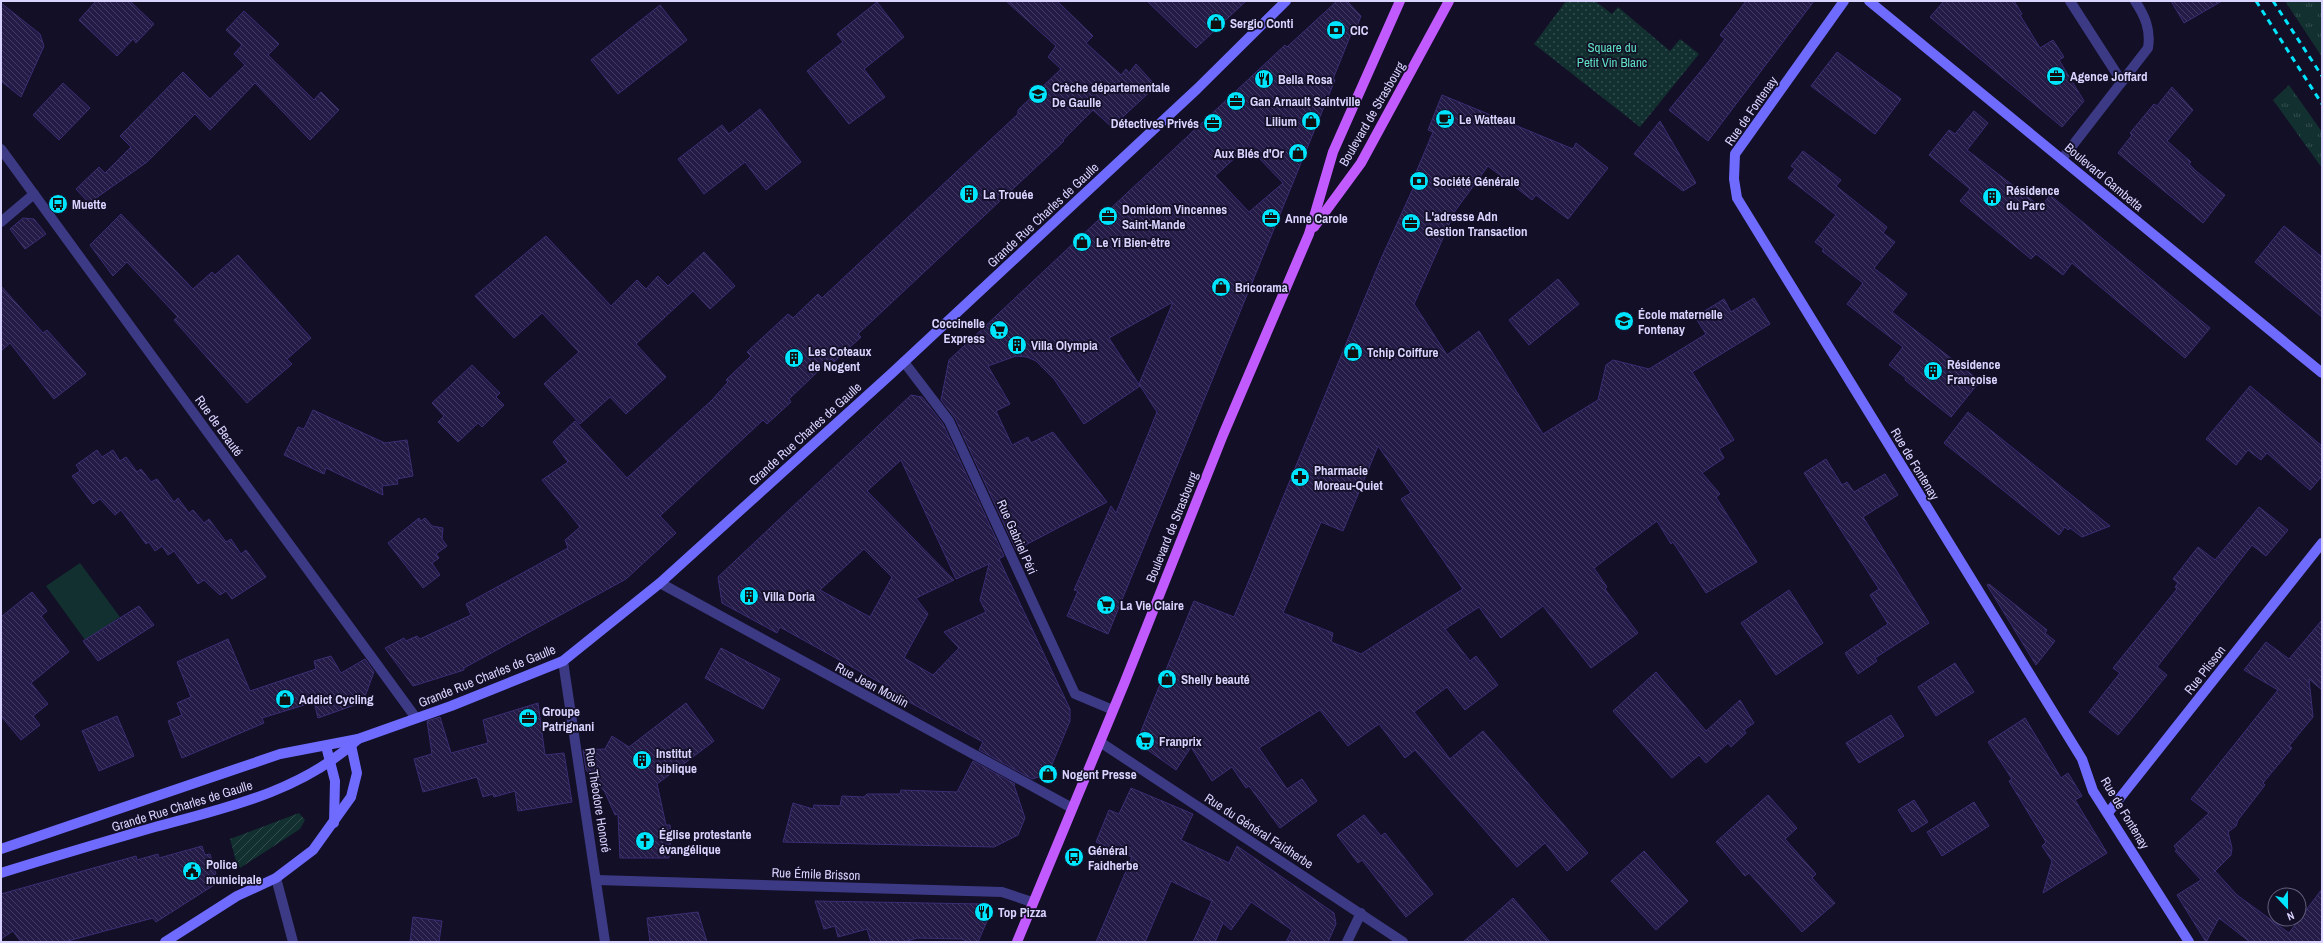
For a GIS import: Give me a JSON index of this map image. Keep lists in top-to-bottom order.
{
  "streets": {
    "main road": ["Boulevard de Strasbourg"],
    "street": [
      "Rue de Fontenay",
      "Boulevard Gambetta",
      "Grande Rue Charles de Gaulle",
      "Rue de Beauté",
      "Rue Gabriel Péri",
      "Rue Plisson",
      "Rue Jean Moulin",
      "Rue Théodore Honoré",
      "Rue du Général Faidherbe",
      "Rue Émile Brisson"
    ]
  },
  "crossings": [
    ["Rue de Fontenay", "Rue Plisson"],
    ["Boulevard de Strasbourg", "Rue Gabriel Péri"],
    ["Boulevard de Strasbourg", "Rue Jean Moulin"],
    ["Boulevard de Strasbourg", "Rue du Général Faidherbe"],
    ["Boulevard de Strasbourg", "Rue Émile Brisson"],
    ["Grande Rue Charles de Gaulle", "Rue de Beauté"],
    ["Grande Rue Charles de Gaulle", "Rue Gabriel Péri"],
    ["Grande Rue Charles de Gaulle", "Rue Jean Moulin"],
    ["Grande Rue Charles de Gaulle", "Rue Théodore Honoré"],
    ["Rue Théodore Honoré", "Rue Émile Brisson"]
  ],
  "parks": ["Square du Petit Vin Blanc"],
  "places": {
    "shop": [
      "Sergio Conti",
      "Lilium",
      "Aux Blés d'Or",
      "Le Yi Bien-être",
      "Bricorama",
      "Tchip Coiffure",
      "Shelly beauté",
      "Addict Cycling",
      "Nogent Presse"
    ],
    "bank": ["CIC", "Société Générale"],
    "office": [
      "Agence Joffard",
      "Gan Arnault Saintville",
      "Détectives Privés",
      "Domidom Vincennes Saint-Mande",
      "Anne Carole",
      "L'adresse Adn Gestion Transaction",
      "Groupe Patrignani"
    ],
    "restaurant": ["Bella Rosa", "Top Pizza"],
    "school or university": ["Crèche départementale De Gaulle", "École maternelle Fontenay"],
    "cafe": ["Le Watteau"],
    "building": [
      "La Trouée",
      "Résidence du Parc",
      "Villa Olympia",
      "Les Coteaux de Nogent",
      "Résidence Françoise",
      "Villa Doria",
      "Institut biblique"
    ],
    "bus stop": ["Muette", "Général Faidherbe"],
    "supermarket": ["Coccinelle Express", "La Vie Claire", "Franprix"],
    "pharmacy": ["Pharmacie Moreau-Quiet"],
    "church": ["Église protestante évangélique"],
    "public building": ["Police municipale"]
  },
  "north": "bottom"
}
